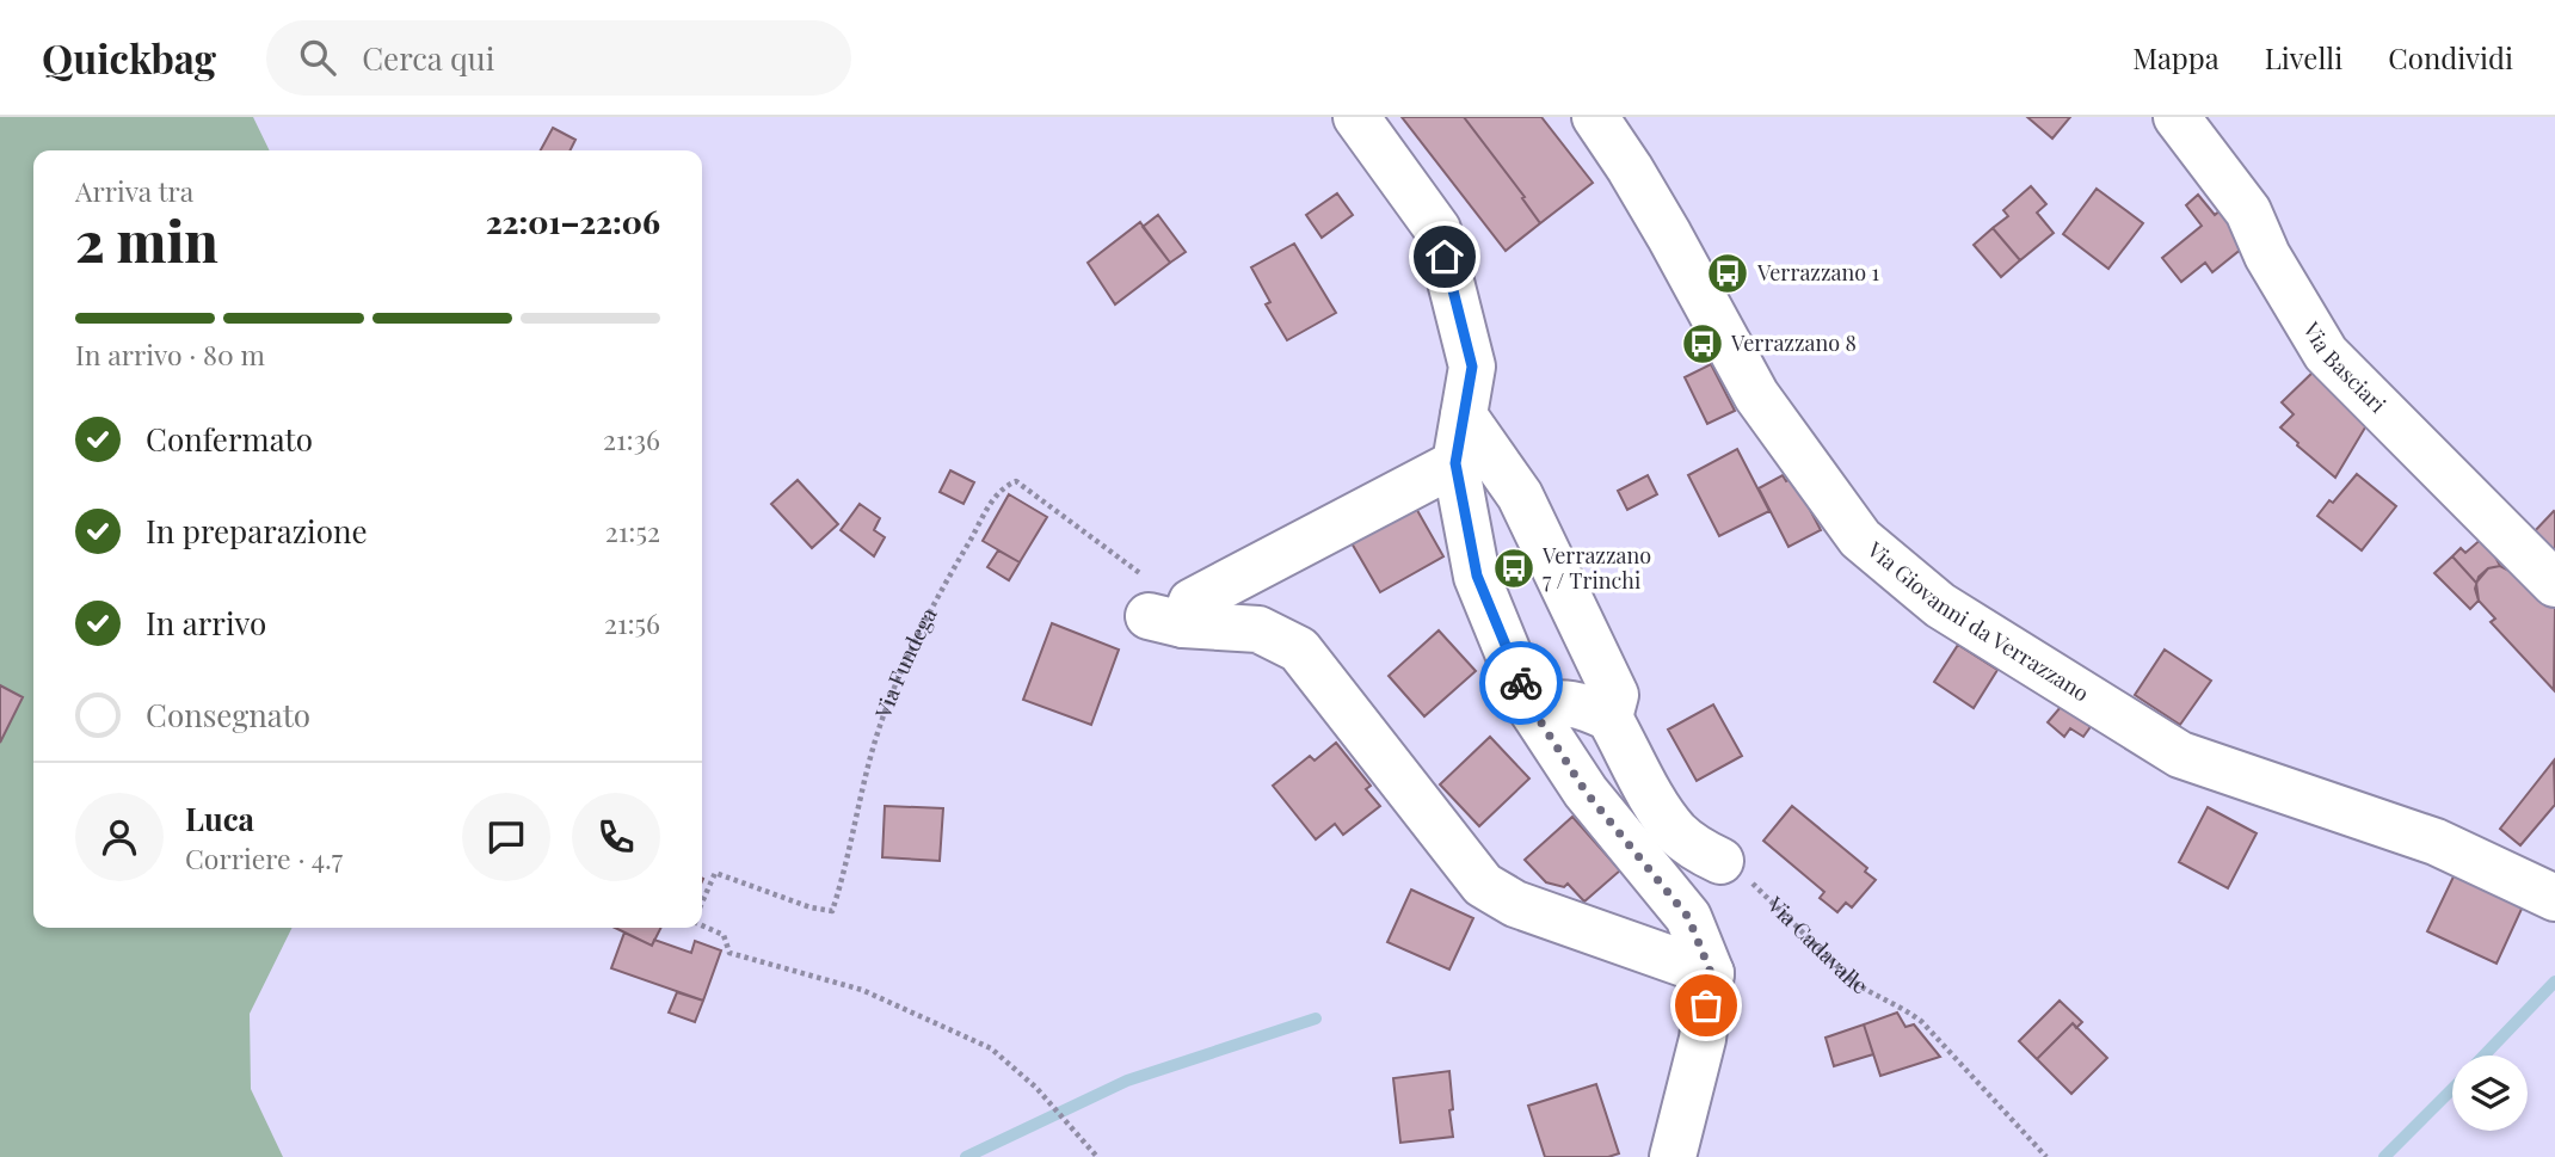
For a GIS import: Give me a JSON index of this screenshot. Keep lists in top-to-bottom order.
{
  "streets": {
    "street": ["Via Basciari", "Via Giovanni da Verrazzano"],
    "path": ["Via Fundega", "Via Cadavalle"]
  },
  "places": {
    "bus stop": ["Verrazzano 1", "Verrazzano 8", "Verrazzano 7 / Trinchi"]
  },
  "page": {
    "header": "Quickbag",
    "search": "Cerca qui",
    "nav": ["Mappa", "Livelli", "Condividi"],
    "heading": ["2 min", "Arriva tra", "22:01–22:06"],
    "panel": ["Luca", "Corriere · 4.7"],
    "bar": "In arrivo · 80 m",
    "list": [
      ["Confermato", "21:36"],
      ["In preparazione", "21:52"],
      ["In arrivo", "21:56"],
      "Consegnato"
    ]
  }
}
